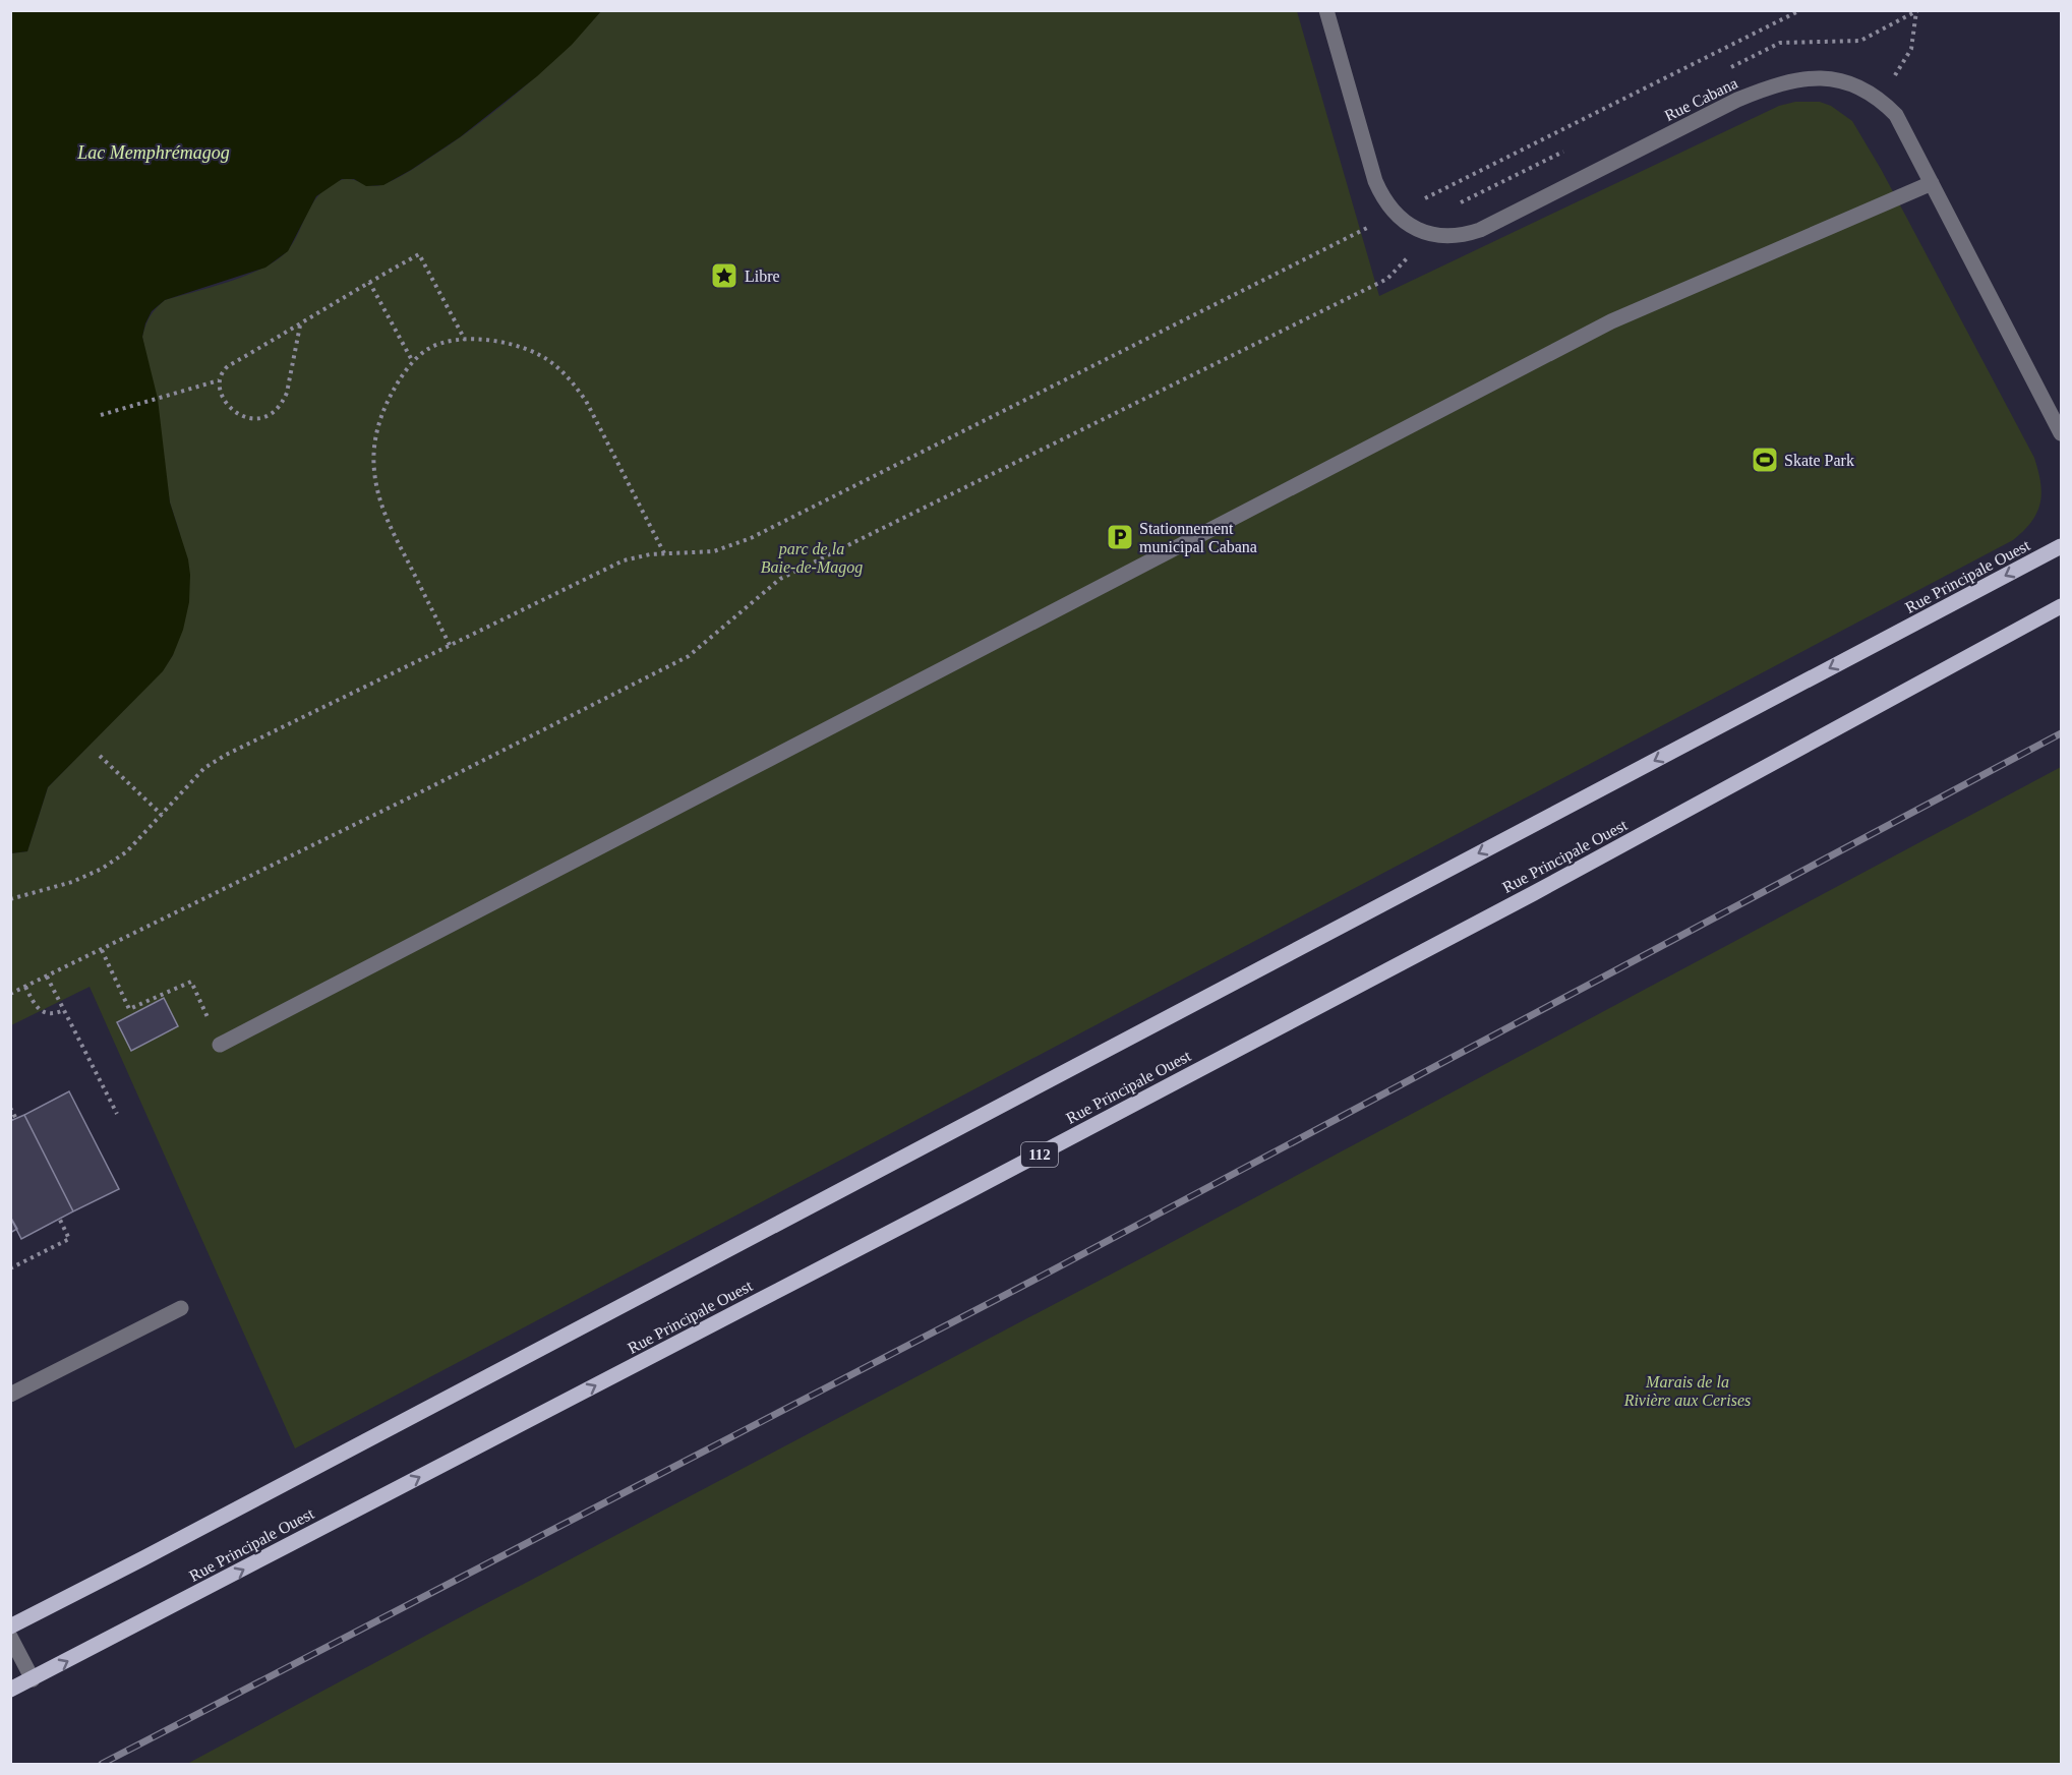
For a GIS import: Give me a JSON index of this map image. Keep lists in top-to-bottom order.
{
  "streets": {
    "main road": ["Rue Principale Ouest", "112"],
    "street": ["Rue Cabana"]
  },
  "water": ["Lac Memphrémagog"],
  "parks": ["parc de la Baie-de-Magog", "Marais de la Rivière aux Cerises"],
  "places": {
    "place": ["Libre"],
    "sports": ["Skate Park"],
    "parking": ["Stationnement municipal Cabana"]
  }
}
